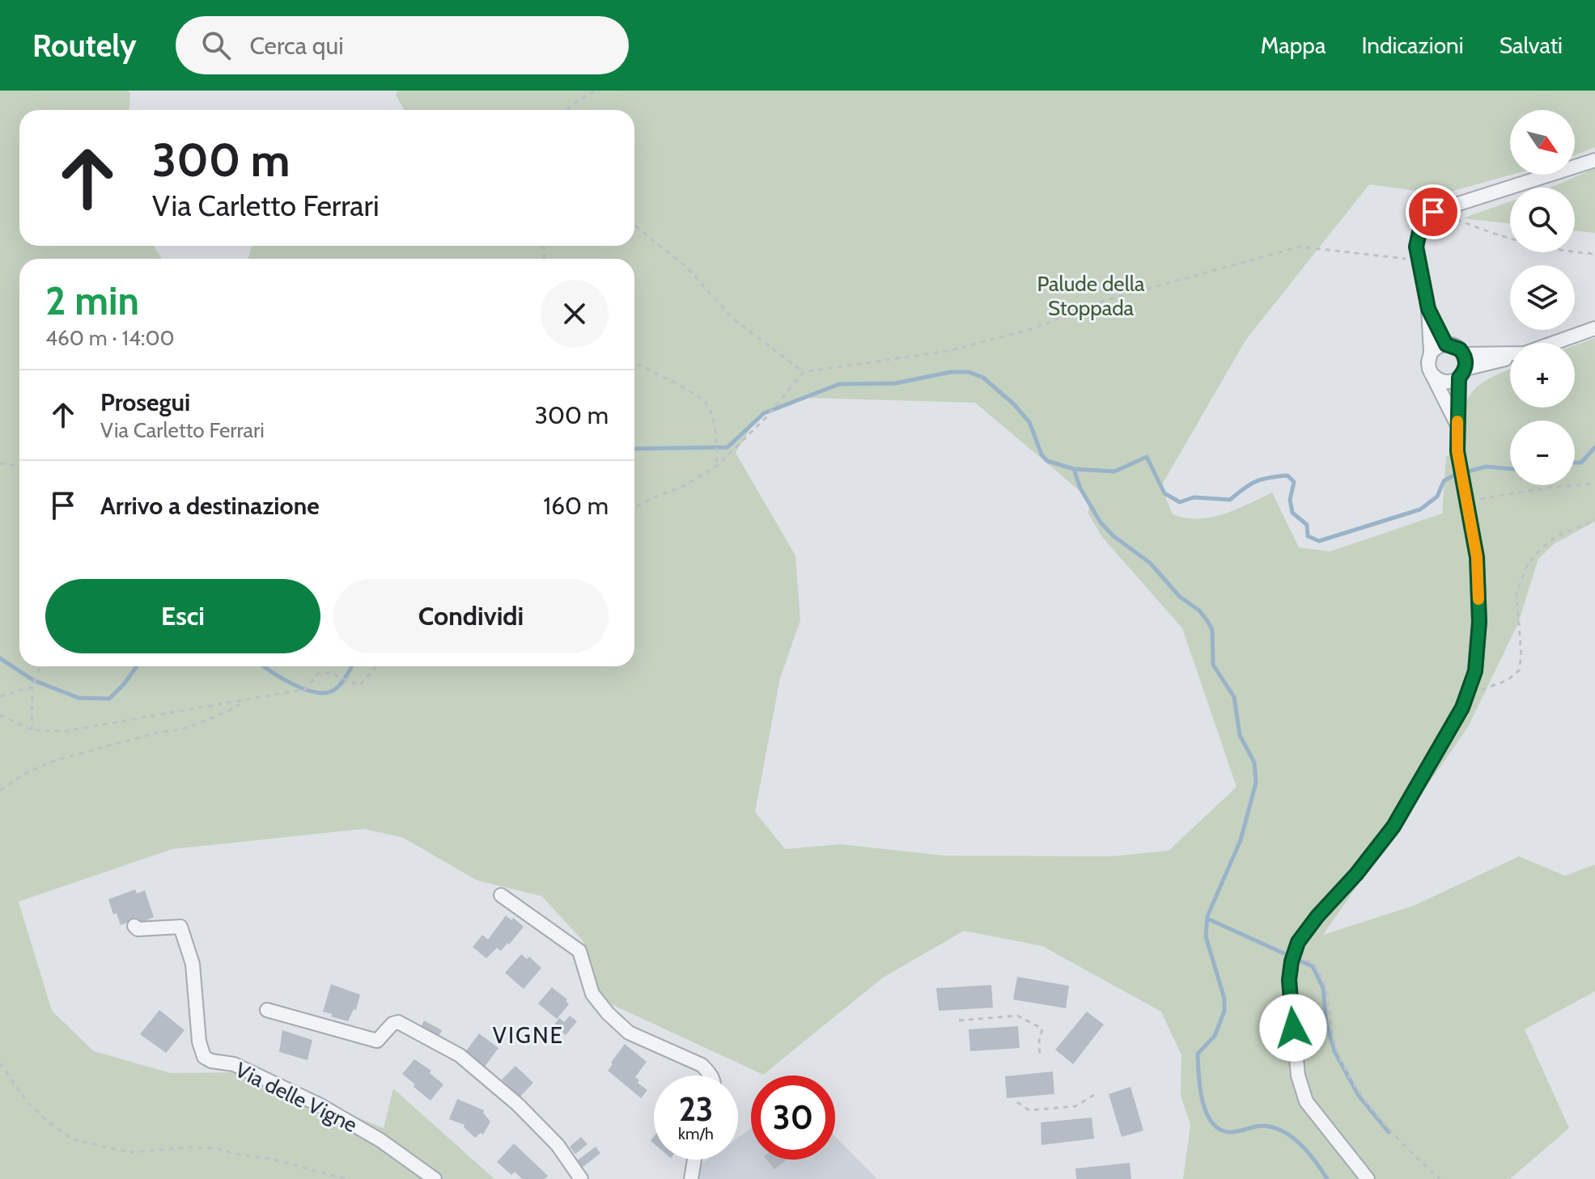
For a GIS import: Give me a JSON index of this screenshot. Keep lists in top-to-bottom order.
{
  "streets": {
    "street": ["Via delle Vigne"]
  },
  "districts": ["VIGNE"],
  "parks": ["Palude della Stoppada"],
  "north": "bottom right",
  "page": {
    "header": "Routely",
    "search": "Cerca qui",
    "nav": ["Mappa", "Indicazioni", "Salvati"],
    "map_buttons": ["+", "−"],
    "turn": ["300 m", "Via Carletto Ferrari"],
    "heading": ["2 min", "460 m · 14:00"],
    "list": [
      {
        "name": "Prosegui",
        "note": "Via Carletto Ferrari",
        "value": "300 m"
      },
      {
        "name": "Arrivo a destinazione",
        "value": "160 m"
      }
    ],
    "buttons": ["Esci", "Condividi"],
    "speed": "23 km/h",
    "limit": "30"
  }
}
